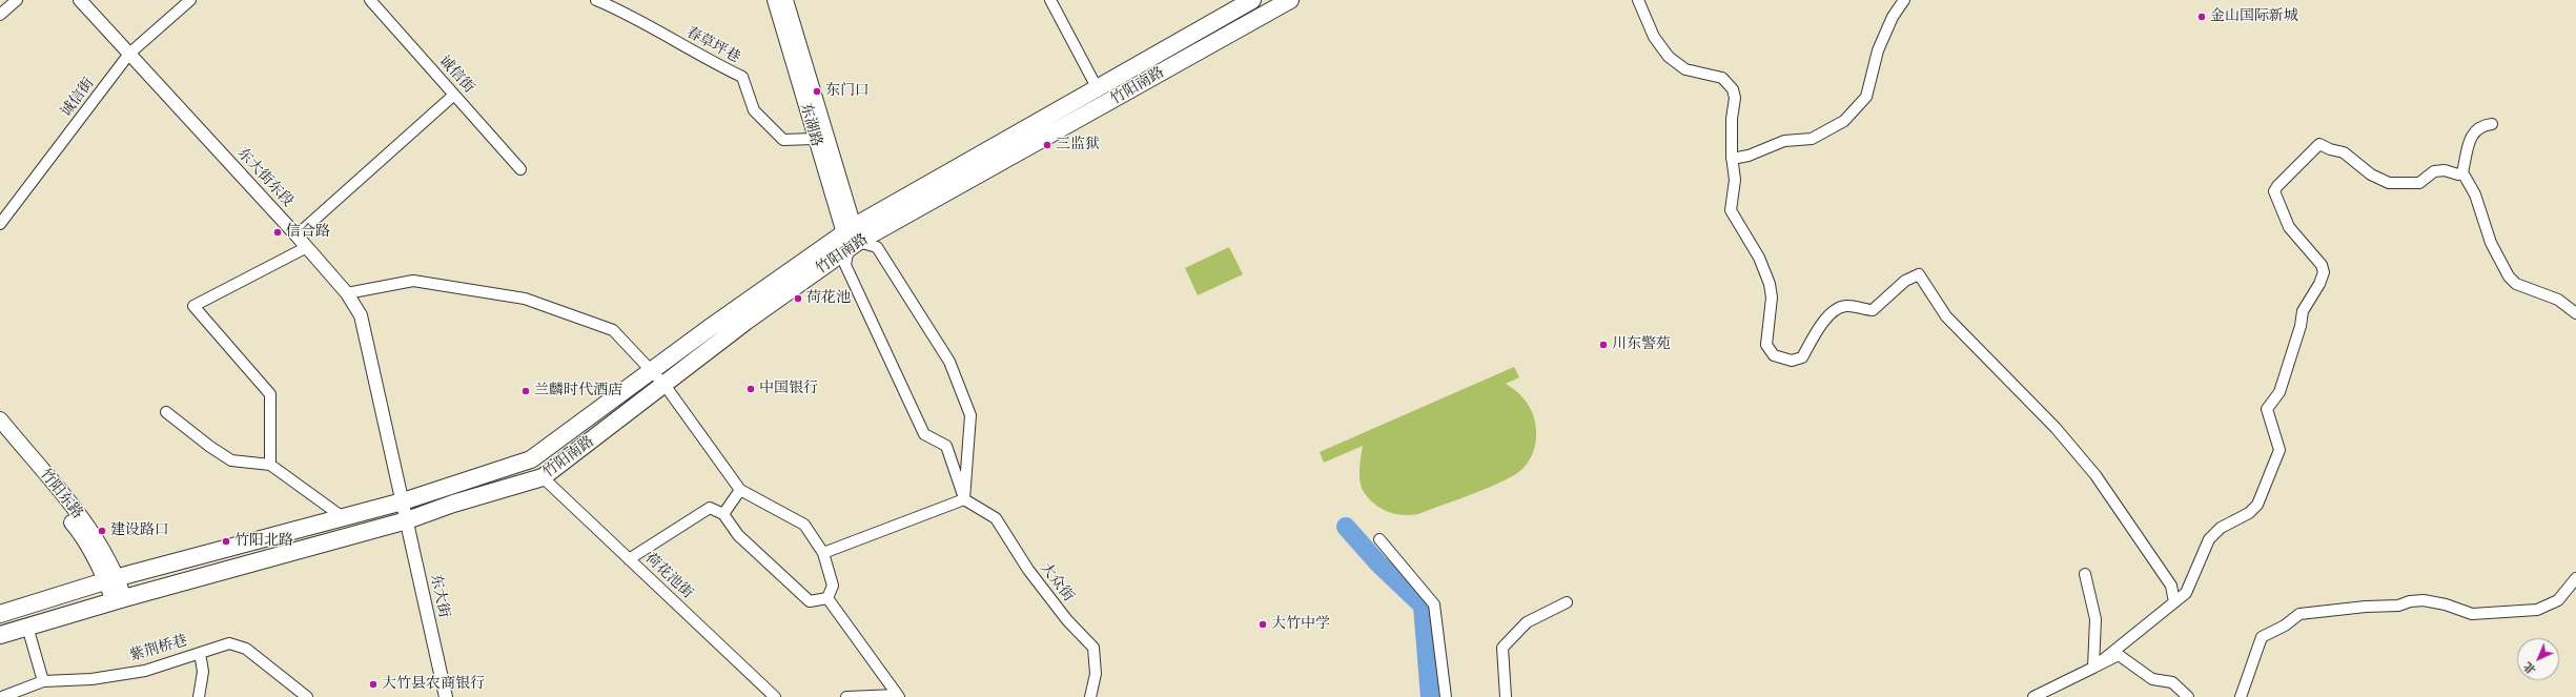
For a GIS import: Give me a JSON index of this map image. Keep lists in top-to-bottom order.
{
  "streets": {
    "highway": ["竹阳南路"],
    "main road": ["东湖路", "竹阳东路"],
    "street": [
      "春草坪巷",
      "诚信街",
      "东大街东段",
      "荷花池街",
      "大众街",
      "东大街",
      "紫荆桥巷"
    ]
  },
  "crossings": [
    ["春草坪巷", "东湖路"],
    ["诚信街", "东大街东段"],
    ["竹阳南路", "东湖路"],
    ["竹阳南路", "东大街东段"],
    ["竹阳南路", "荷花池街"],
    ["竹阳南路", "东大街"],
    ["东大街东段", "东大街"]
  ],
  "places": [
    "金山国际新城",
    "东门口",
    "三监狱",
    "信合路",
    "荷花池",
    "川东警苑",
    "中国银行",
    "兰麟时代酒店",
    "建设路口",
    "竹阳北路",
    "大竹中学",
    "大竹县农商银行"
  ],
  "north": "bottom left"
}
